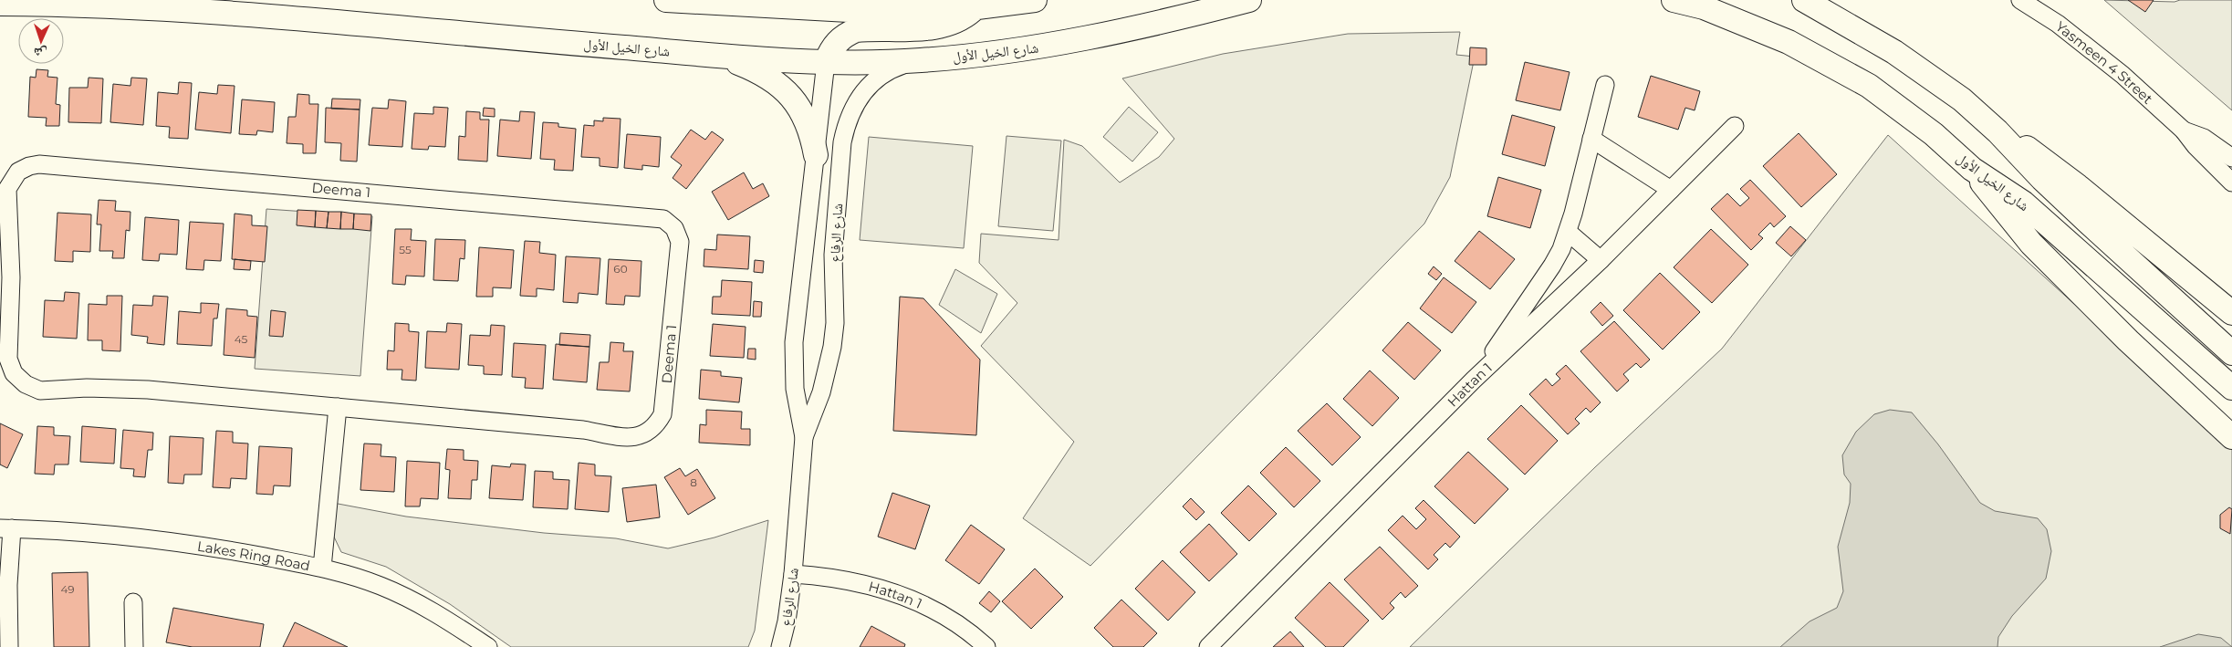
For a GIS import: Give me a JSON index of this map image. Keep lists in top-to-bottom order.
{
  "streets": {
    "main road": ["شارع الخيل الأول"],
    "street": [
      "Yasmeen 4 Street",
      "Deema 1",
      "شارع الرفاع",
      "Hattan 1",
      "Lakes Ring Road"
    ]
  },
  "crossings": [
    ["شارع الخيل الأول", "شارع الرفاع"],
    ["شارع الرفاع", "Hattan 1"]
  ],
  "house_numbers": [
    "55",
    "60",
    "45",
    "8",
    "49"
  ],
  "north": "bottom"
}
